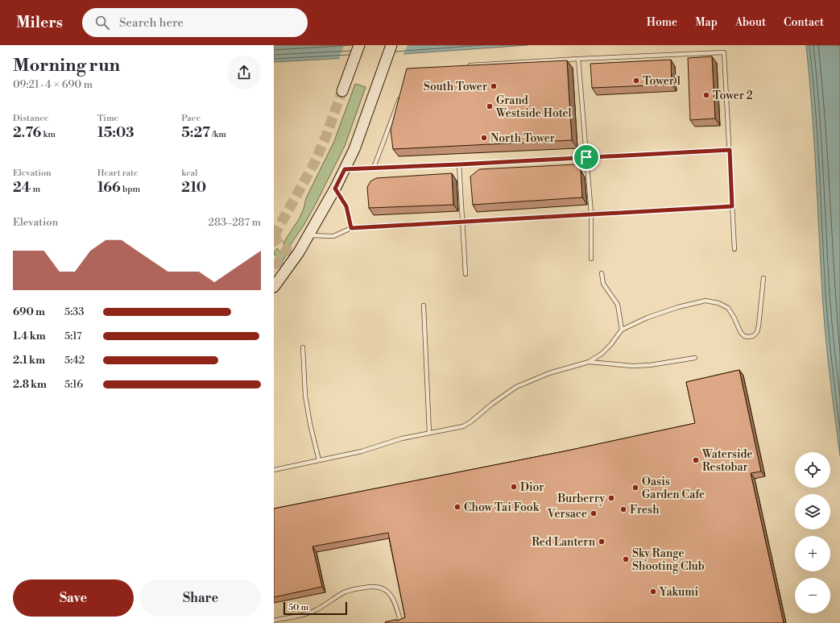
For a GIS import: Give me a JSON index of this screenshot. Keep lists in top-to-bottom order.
{
  "places": [
    "Tower 1",
    "South Tower",
    "Tower 2",
    "Grand Westside Hotel",
    "North Tower",
    "Waterside Restobar",
    "Dior",
    "Oasis Garden Cafe",
    "Burberry",
    "Chow Tai Fook",
    "Fresh",
    "Versace",
    "Red Lantern",
    "Sky Range Shooting Club",
    "Yakumi"
  ],
  "scale_bar": "50 m",
  "page": {
    "header": "Milers",
    "search": "Search here",
    "nav": [
      "Home",
      "Map",
      "About",
      "Contact"
    ],
    "heading": ["Morning run", "09:21 · 4 × 690 m"],
    "stats": [
      ["Distance", "2.76 km"],
      ["Time", "15:03"],
      ["Pace", "5:27 /km"],
      ["Elevation", "24 m"],
      ["Heart rate", "166 bpm"],
      ["kcal", "210"]
    ],
    "chart": ["Elevation", "283–287 m"],
    "list": [
      {
        "name": "690 m",
        "note": "5:33"
      },
      {
        "name": "1.4 km",
        "note": "5:17"
      },
      {
        "name": "2.1 km",
        "note": "5:42"
      },
      {
        "name": "2.8 km",
        "note": "5:16"
      }
    ],
    "map_buttons": ["+", "−"],
    "buttons": ["Save", "Share"],
    "scale": "50 m"
  }
}
